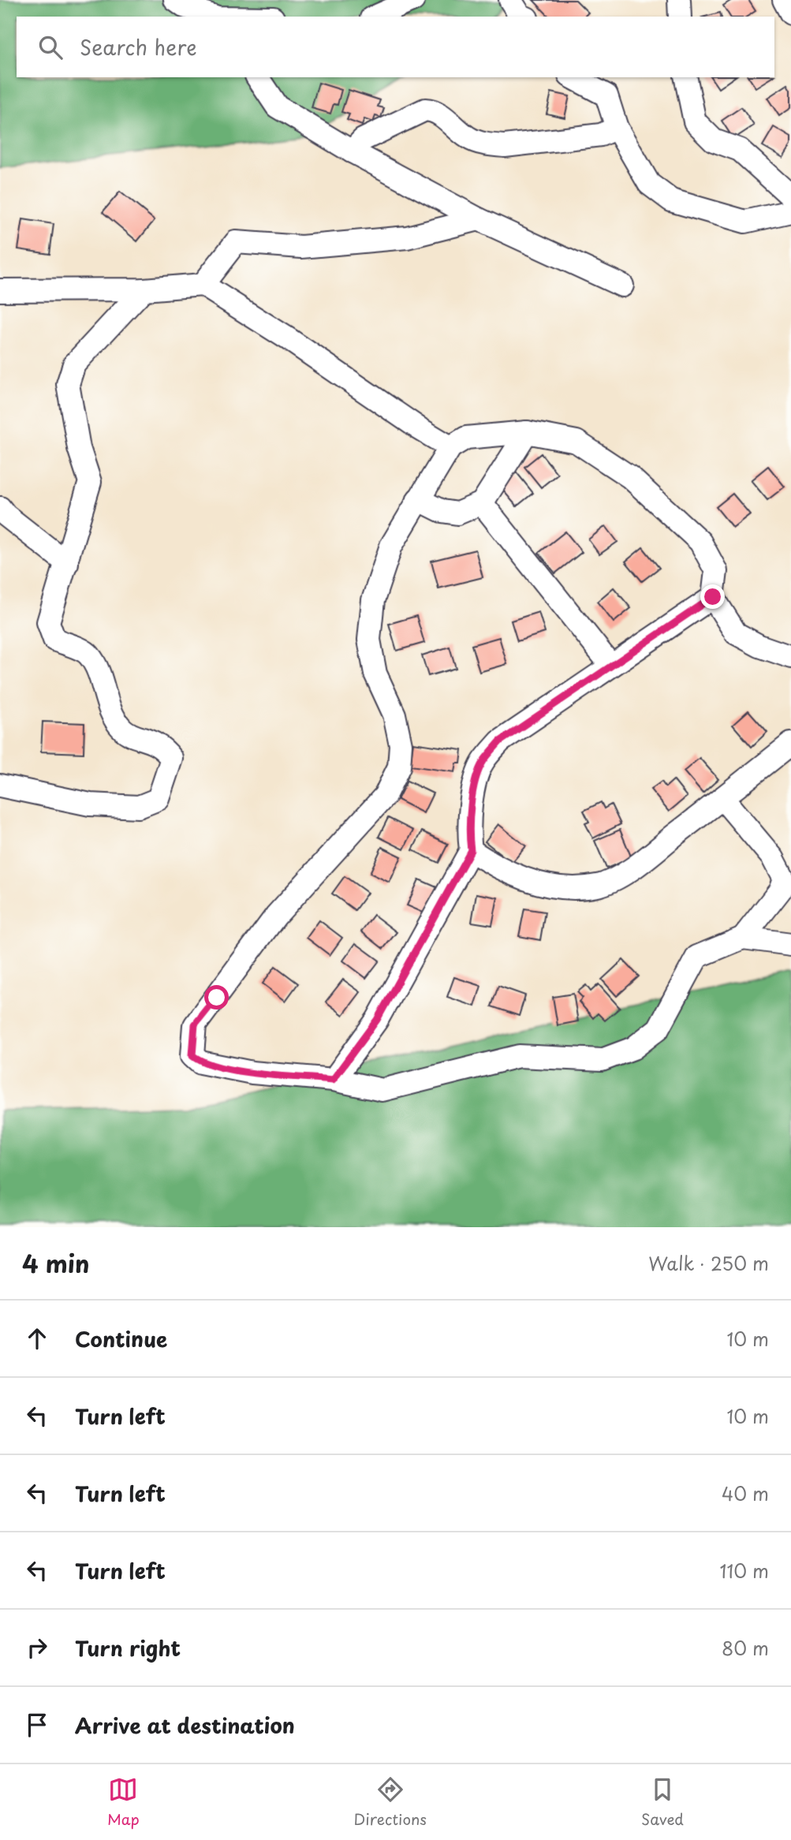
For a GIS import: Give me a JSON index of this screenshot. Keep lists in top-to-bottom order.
{
  "page": {
    "search": "Search here",
    "heading": ["4 min", "Walk · 250 m"],
    "list": [
      ["Continue", "10 m"],
      ["Turn left", "10 m"],
      ["Turn left", "40 m"],
      ["Turn left", "110 m"],
      ["Turn right", "80 m"],
      "Arrive at destination"
    ],
    "nav": ["Map", "Directions", "Saved"]
  }
}
